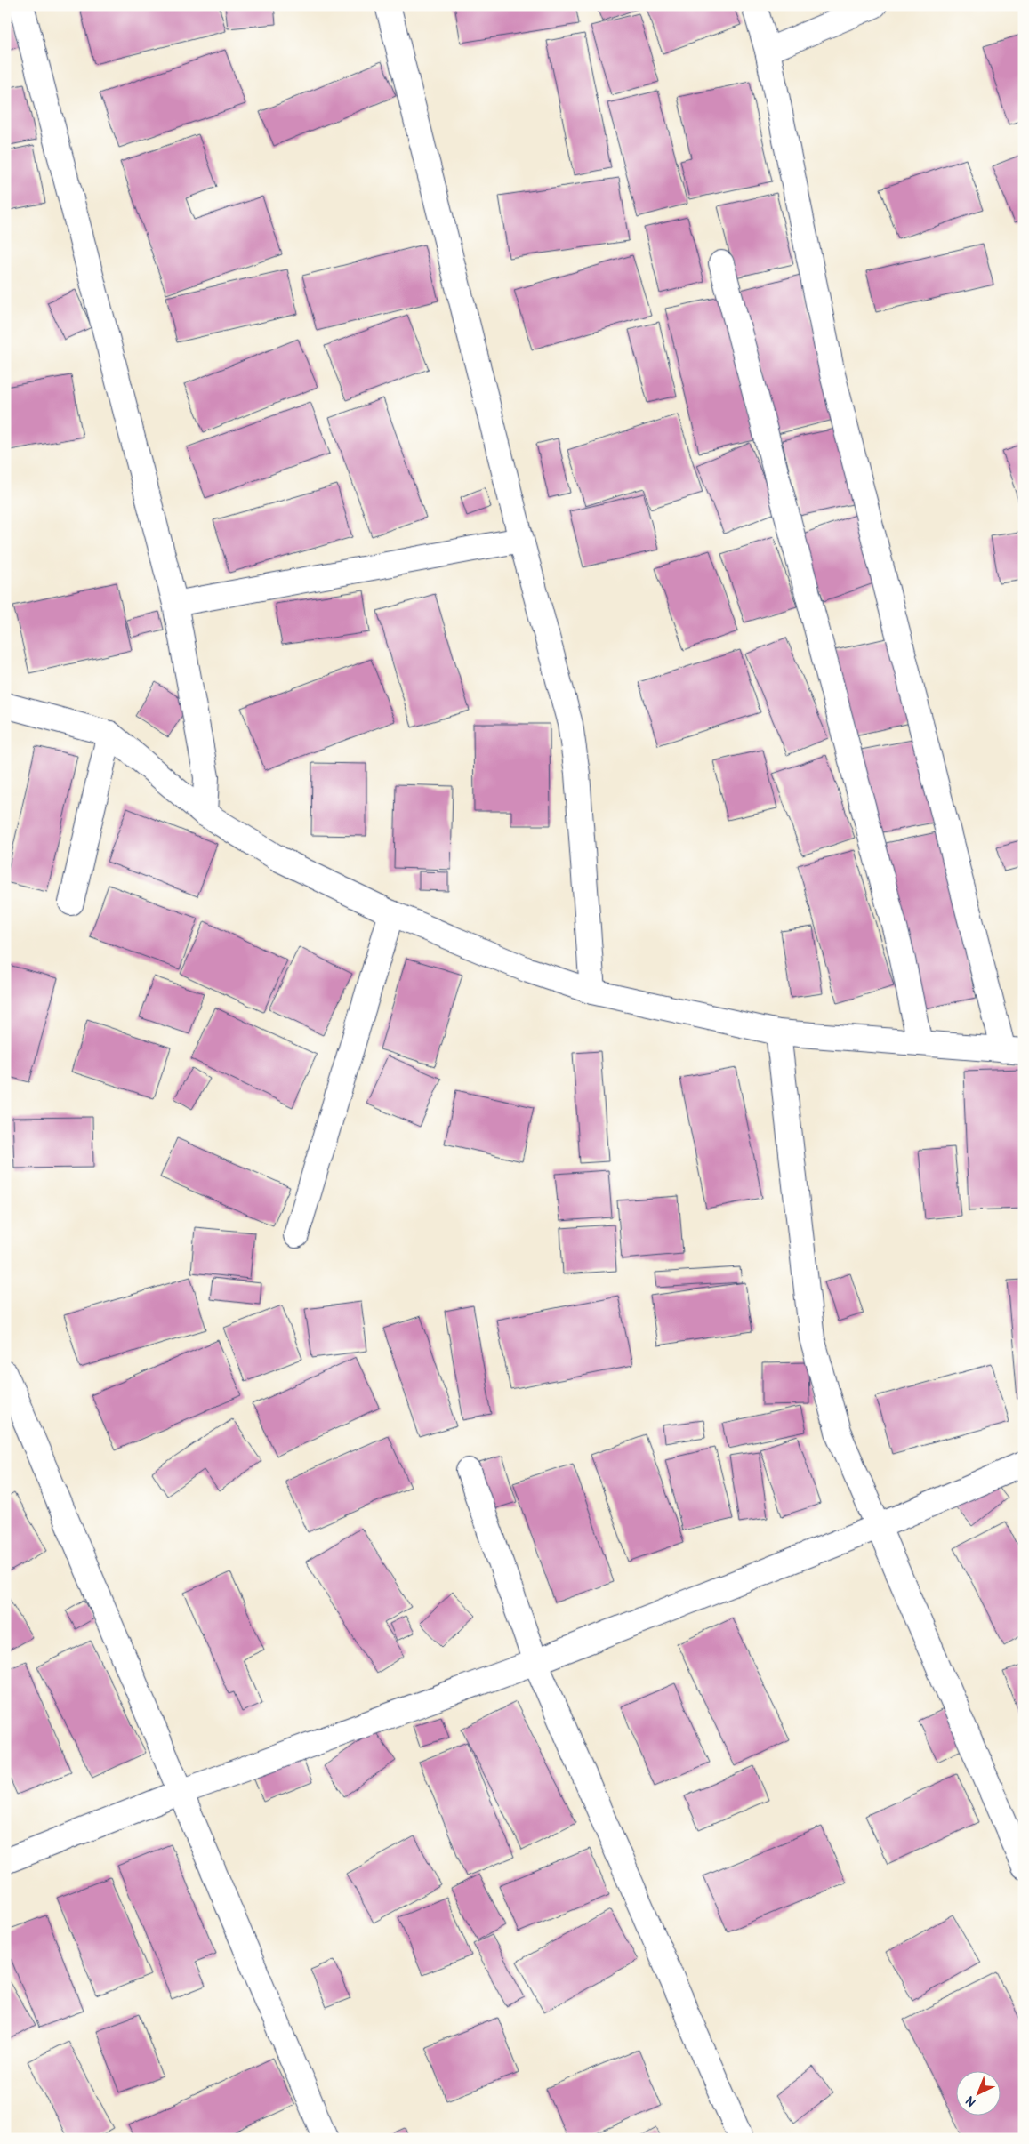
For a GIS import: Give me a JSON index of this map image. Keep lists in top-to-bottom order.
{
  "north": "bottom left"
}
